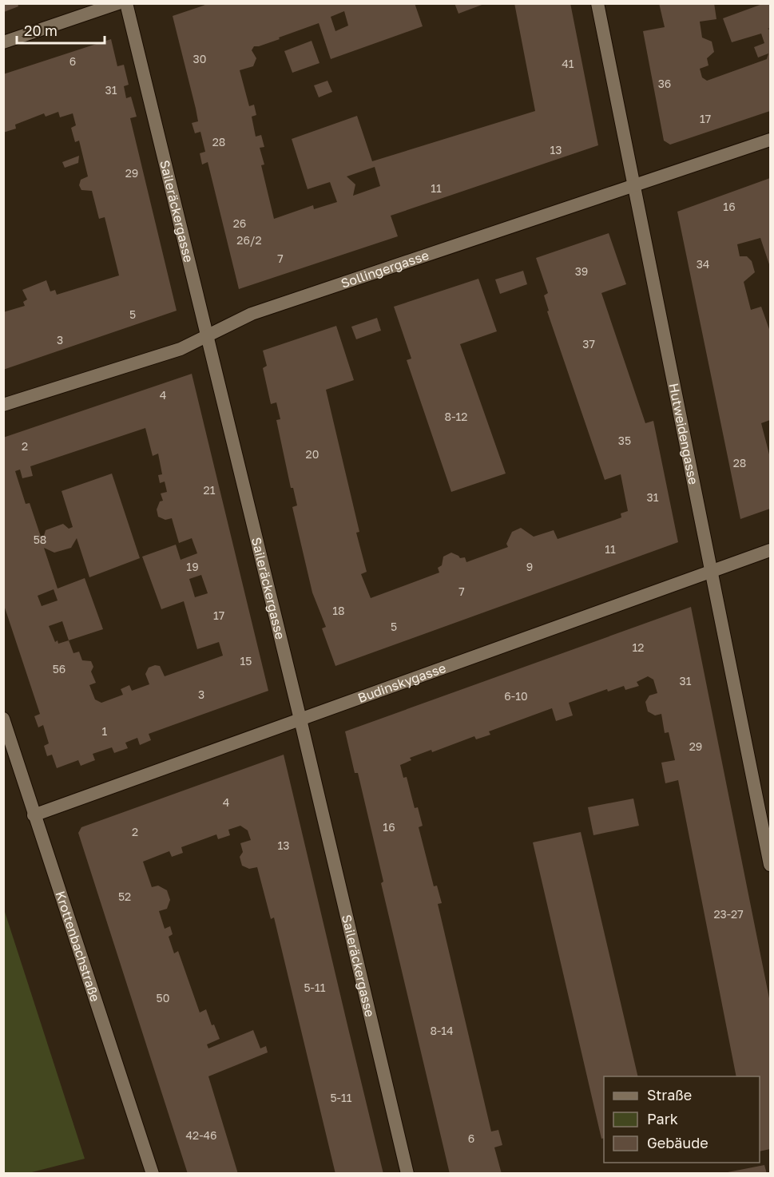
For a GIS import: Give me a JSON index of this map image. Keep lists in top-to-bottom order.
{
  "streets": {
    "street": [
      "Saileräckergasse",
      "Sollingergasse",
      "Hutweidengasse",
      "Budinskygasse",
      "Krottenbachstraße"
    ]
  },
  "crossings": [
    ["Saileräckergasse", "Sollingergasse"],
    ["Saileräckergasse", "Budinskygasse"],
    ["Sollingergasse", "Hutweidengasse"],
    ["Hutweidengasse", "Budinskygasse"],
    ["Budinskygasse", "Krottenbachstraße"]
  ],
  "house_numbers": [
    "30",
    "6",
    "41",
    "36",
    "31",
    "17",
    "28",
    "13",
    "29",
    "11",
    "16",
    "26",
    "26/2",
    "7",
    "34",
    "39",
    "5",
    "3",
    "37",
    "4",
    "8-12",
    "35",
    "2",
    "20",
    "28",
    "21",
    "31",
    "58",
    "11",
    "19",
    "9",
    "7",
    "18",
    "17",
    "5",
    "12",
    "15",
    "56",
    "31",
    "3",
    "6-10",
    "1",
    "29",
    "4",
    "16",
    "2",
    "13",
    "52",
    "23-27",
    "5-11",
    "50",
    "8-14",
    "5-11",
    "42-46",
    "6"
  ],
  "legend": ["Straße", "Park", "Gebäude"],
  "scale_bar": "20 m"
}
